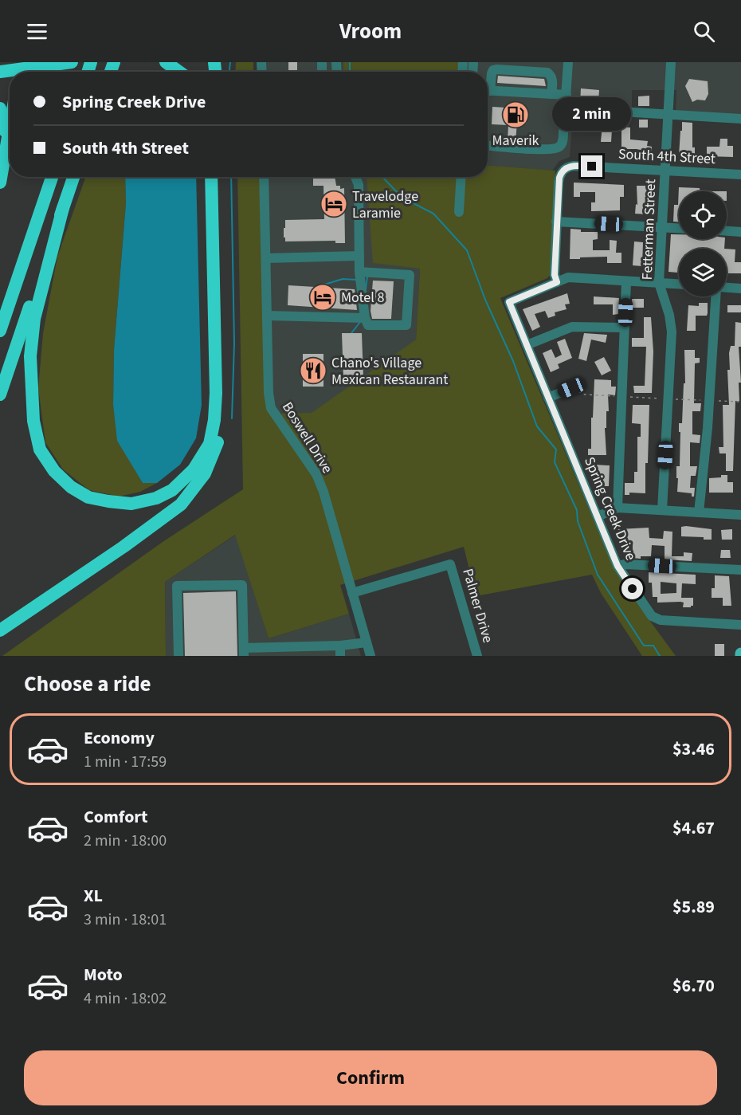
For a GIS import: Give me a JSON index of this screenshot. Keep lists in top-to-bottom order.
{
  "streets": {
    "street": [
      "South 4th Street",
      "Fetterman Street",
      "Boswell Drive",
      "Spring Creek Drive",
      "Palmer Drive"
    ]
  },
  "crossings": [
    ["South 4th Street", "Fetterman Street"],
    ["Boswell Drive", "Palmer Drive"]
  ],
  "places": {
    "fuel station": ["Maverik"],
    "hotel": ["Travelodge Laramie", "Motel 8"],
    "restaurant": ["Chano's Village Mexican Restaurant"]
  },
  "page": {
    "header": "Vroom",
    "banner": ["Spring Creek Drive", "South 4th Street"],
    "bubble": "2 min",
    "heading": "Choose a ride",
    "list": [
      {
        "name": "Economy",
        "note": "1 min · 17:59",
        "value": "$3.46"
      },
      {
        "name": "Comfort",
        "note": "2 min · 18:00",
        "value": "$4.67"
      },
      {
        "name": "XL",
        "note": "3 min · 18:01",
        "value": "$5.89"
      },
      {
        "name": "Moto",
        "note": "4 min · 18:02",
        "value": "$6.70"
      }
    ],
    "buttons": "Confirm"
  }
}
